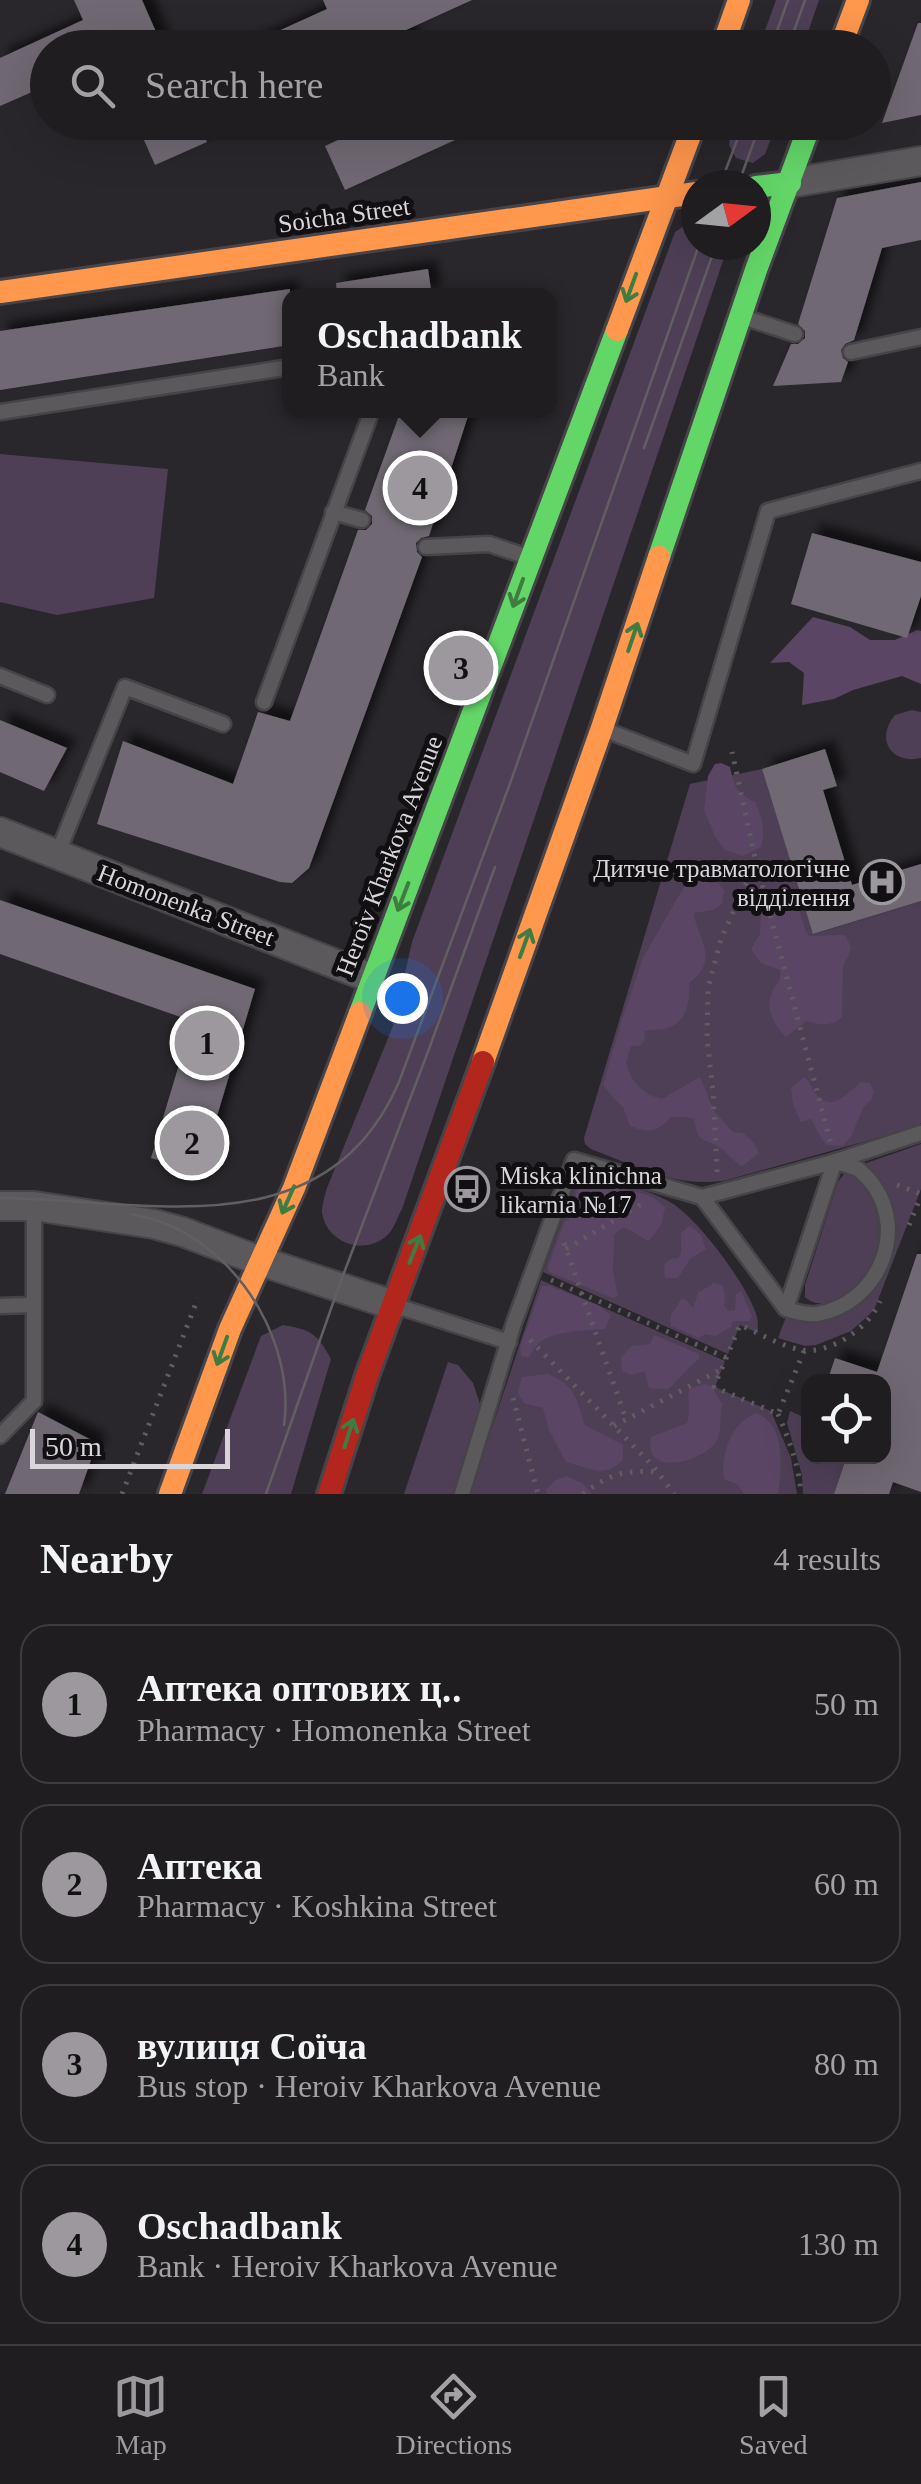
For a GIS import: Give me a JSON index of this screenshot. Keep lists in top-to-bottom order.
{
  "streets": {
    "main road": ["Soicha Street", "Heroiv Kharkova Avenue"],
    "street": ["Homonenka Street"]
  },
  "crossings": [
    ["Soicha Street", "Heroiv Kharkova Avenue"],
    ["Heroiv Kharkova Avenue", "Homonenka Street"]
  ],
  "places": {
    "hospital": ["Дитяче травматологічне відділення"],
    "bus stop": ["Miska klinichna likarnia №17"]
  },
  "scale_bar": "50 m",
  "north": "right",
  "page": {
    "search": "Search here",
    "popup": ["Oschadbank", "Bank"],
    "pins": [
      "4",
      "3",
      "1",
      "2"
    ],
    "scale": "50 m",
    "heading": ["Nearby", "4 results"],
    "list": [
      {
        "mark": "1",
        "name": "Аптека оптових ц‥",
        "note": "Pharmacy · Homonenka Street",
        "value": "50 m"
      },
      {
        "mark": "2",
        "name": "Аптека",
        "note": "Pharmacy · Koshkina Street",
        "value": "60 m"
      },
      {
        "mark": "3",
        "name": "вулиця Соїча",
        "note": "Bus stop · Heroiv Kharkova Avenue",
        "value": "80 m"
      },
      {
        "mark": "4",
        "name": "Oschadbank",
        "note": "Bank · Heroiv Kharkova Avenue",
        "value": "130 m"
      }
    ],
    "nav": ["Map", "Directions", "Saved"]
  }
}
